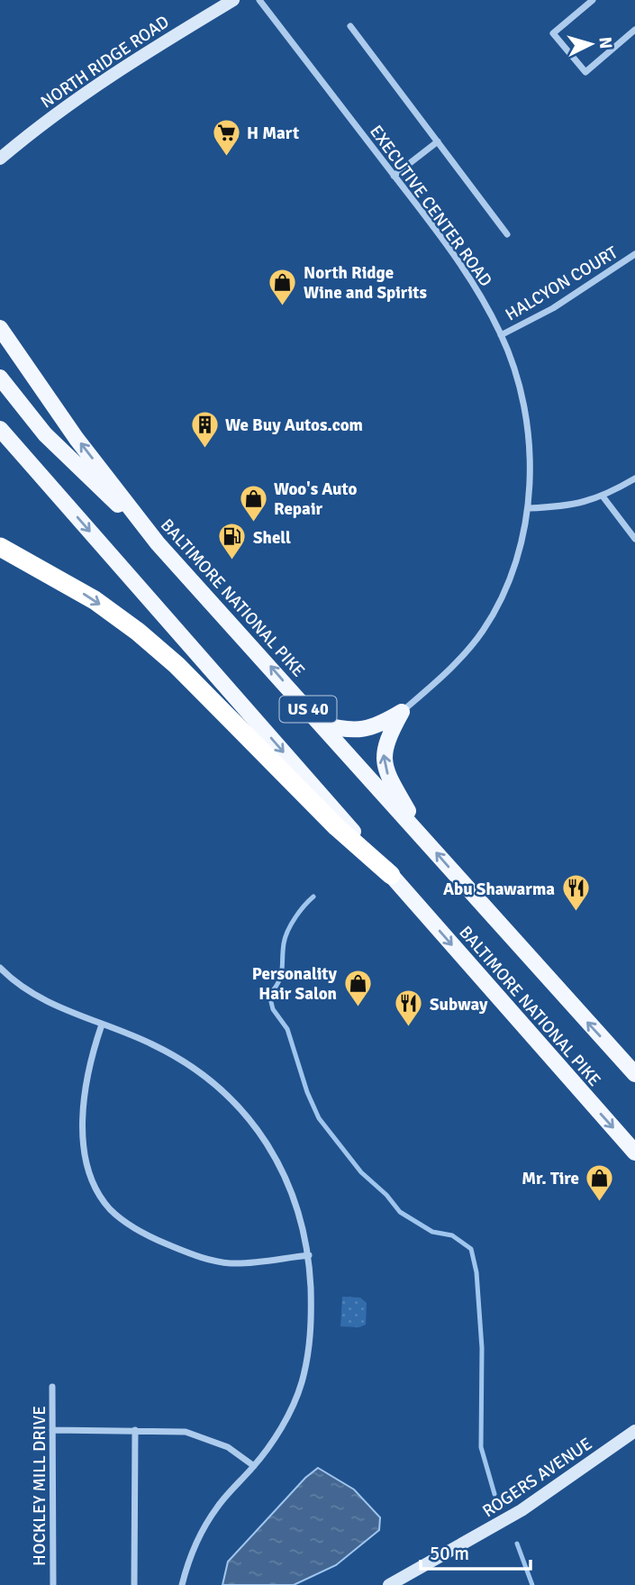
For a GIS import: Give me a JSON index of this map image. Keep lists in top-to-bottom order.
{
  "streets": {
    "main road": [
      "NORTH RIDGE ROAD",
      "BALTIMORE NATIONAL PIKE",
      "US 40",
      "ROGERS AVENUE"
    ],
    "street": ["EXECUTIVE CENTER ROAD", "HALCYON COURT", "HOCKLEY MILL DRIVE"]
  },
  "crossings": [
    ["EXECUTIVE CENTER ROAD", "HALCYON COURT"]
  ],
  "places": {
    "supermarket": ["H Mart"],
    "shop": [
      "North Ridge Wine and Spirits",
      "Woo's Auto Repair",
      "Personality Hair Salon",
      "Mr. Tire"
    ],
    "building": ["We Buy Autos.com"],
    "fuel station": ["Shell"],
    "restaurant": ["Abu Shawarma", "Subway"]
  },
  "scale_bar": "50 m",
  "north": "right"
}
